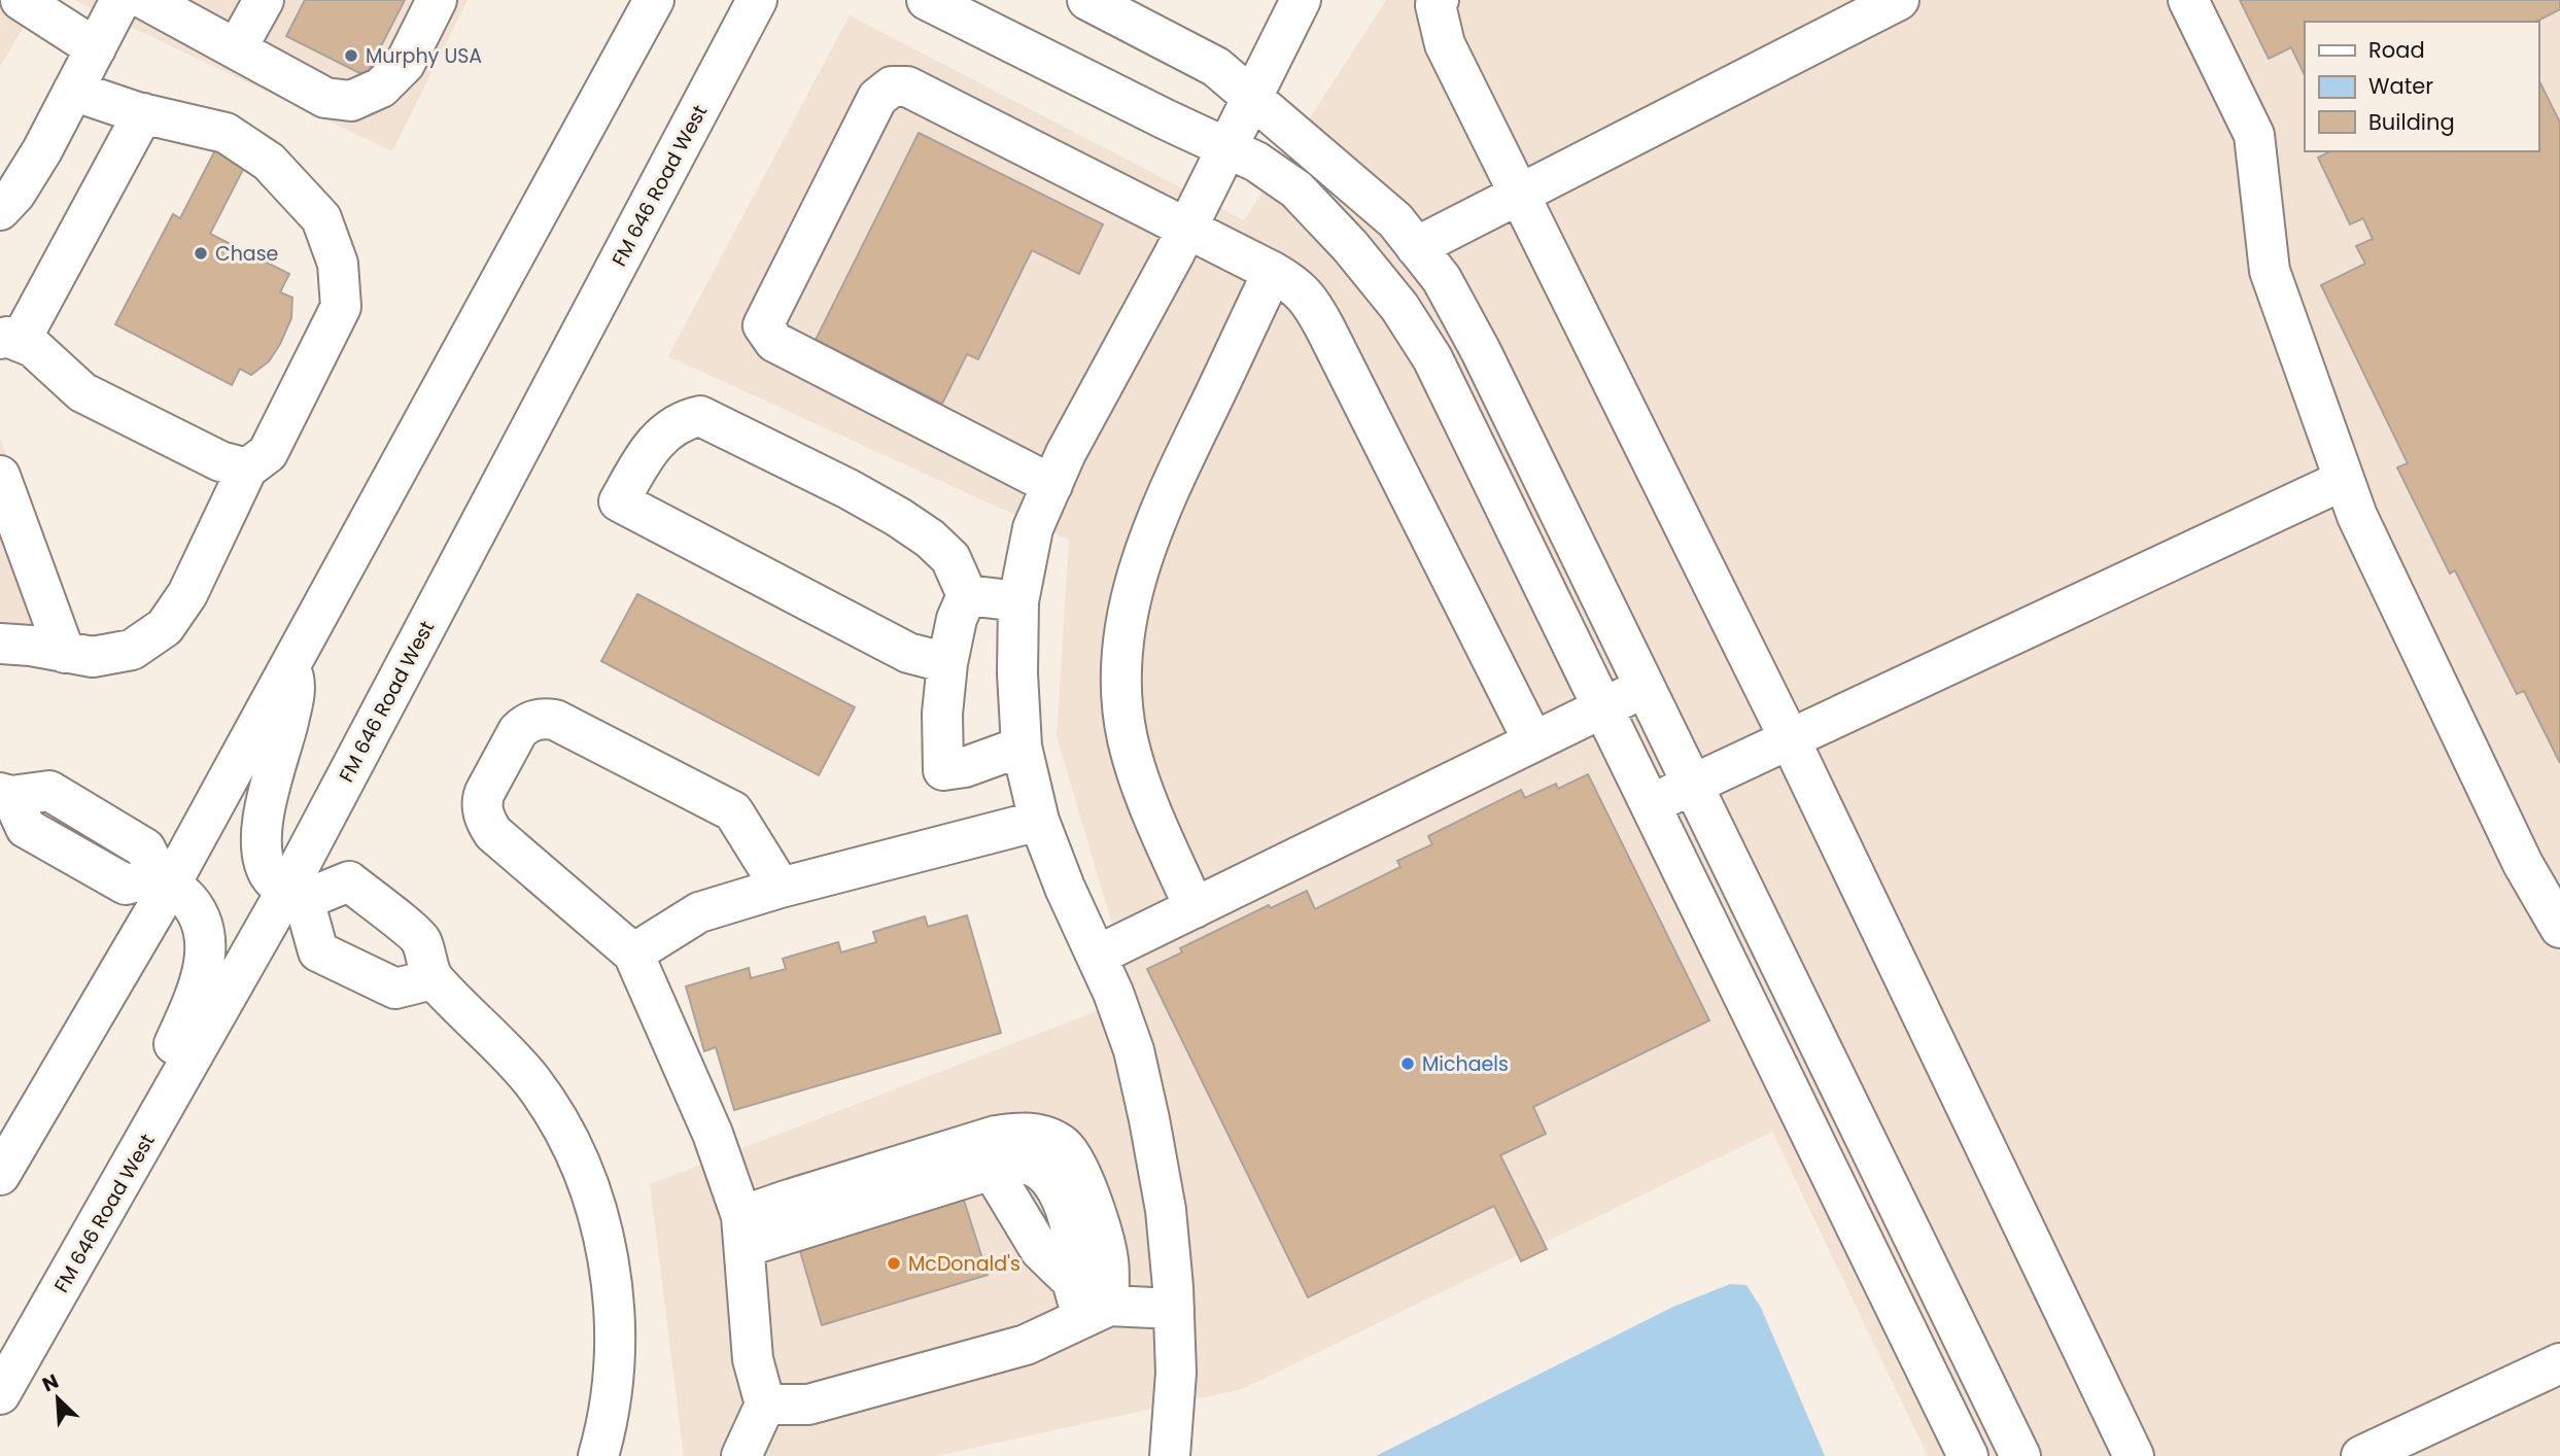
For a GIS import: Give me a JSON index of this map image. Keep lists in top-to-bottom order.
{
  "streets": {
    "main road": ["FM 646 Road West"]
  },
  "places": [
    "Murphy USA",
    "Chase",
    "Michaels",
    "McDonald's"
  ],
  "legend": ["Road", "Water", "Building"],
  "north": "top left"
}
